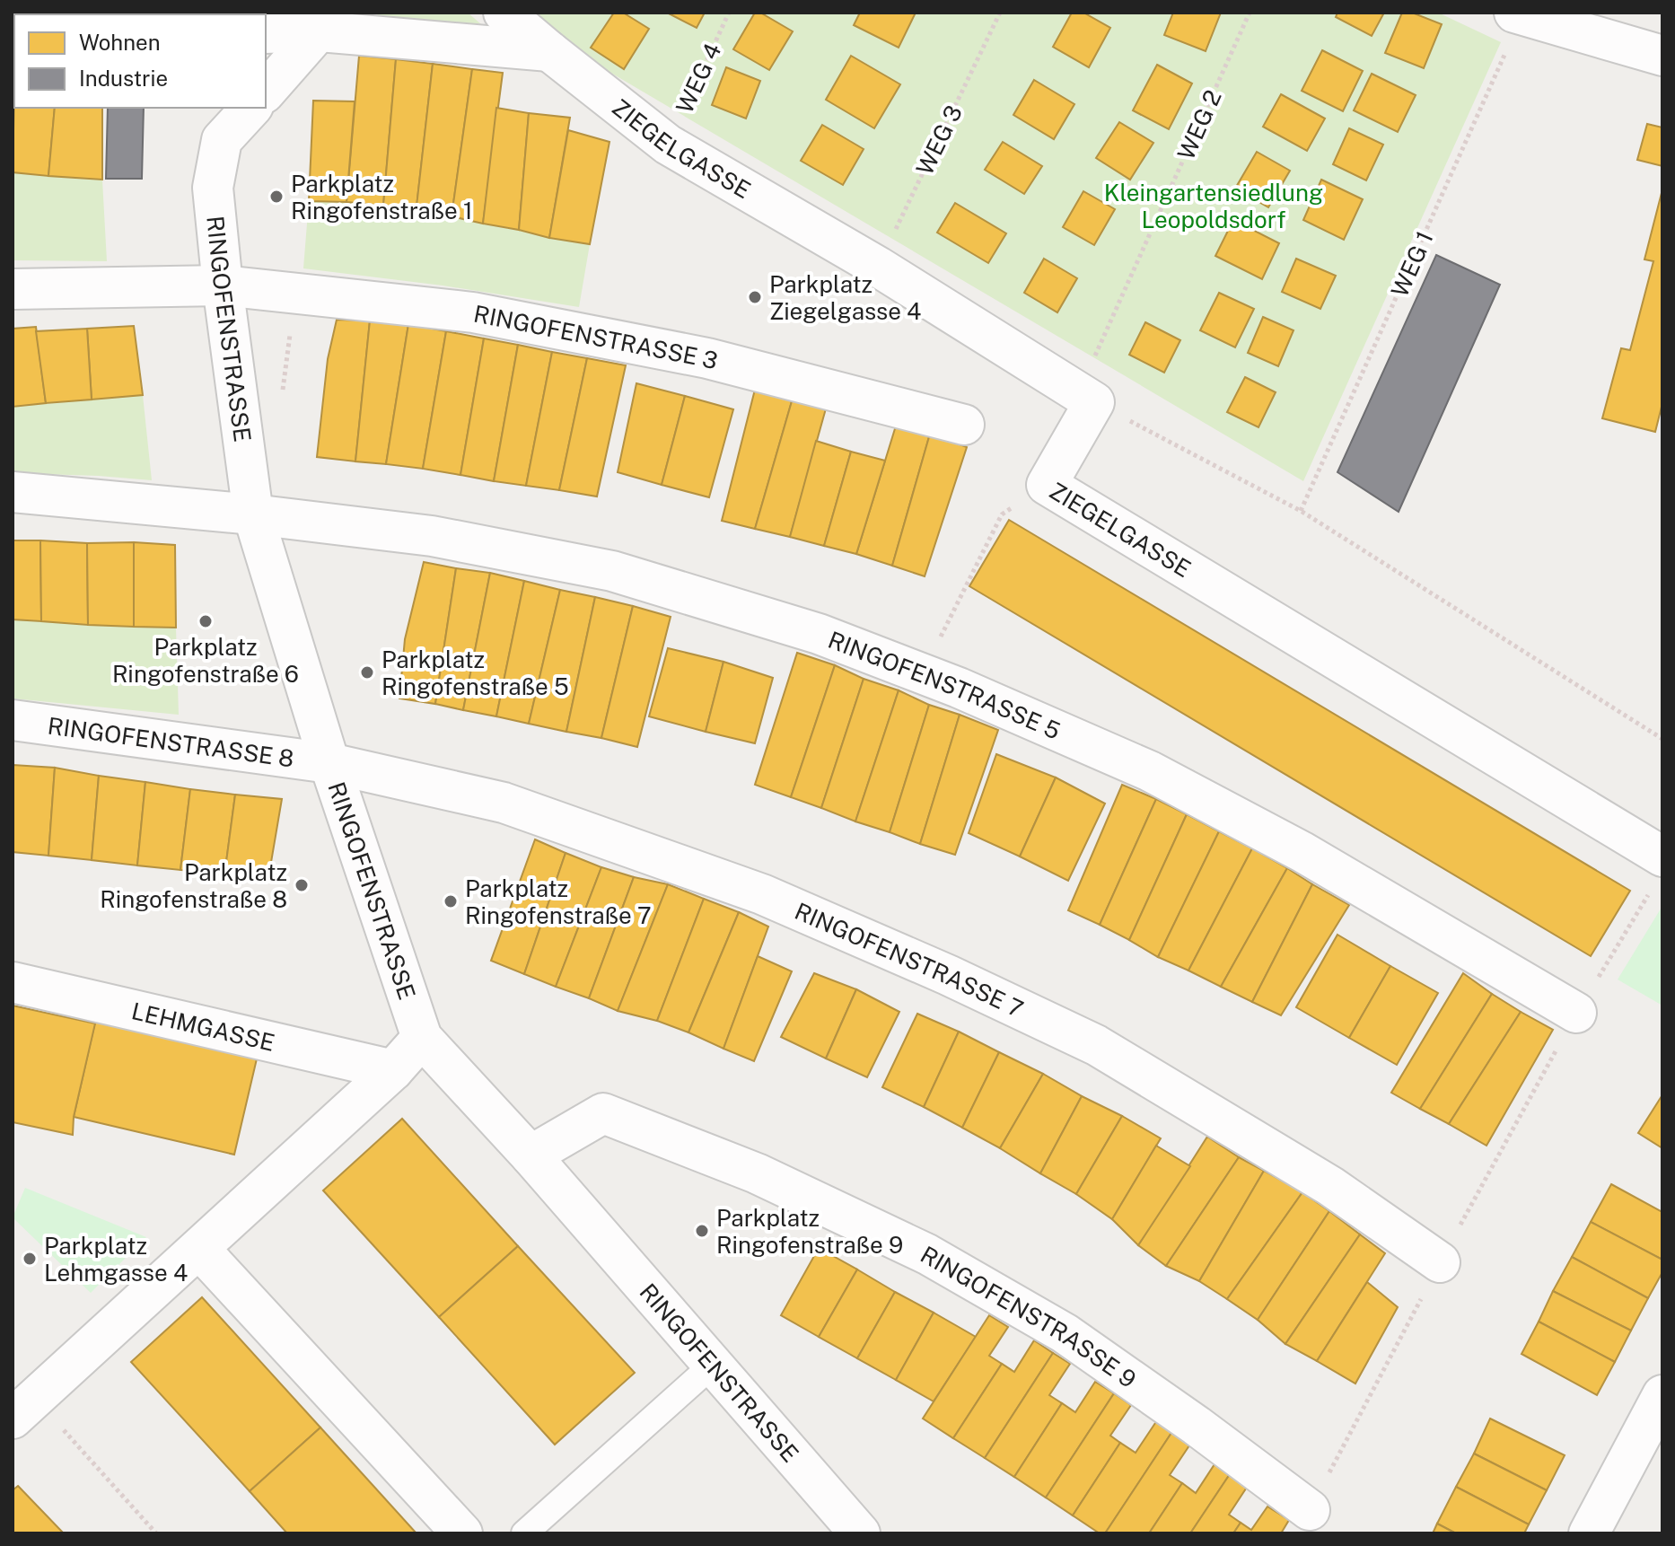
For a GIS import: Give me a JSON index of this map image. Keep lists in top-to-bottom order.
{
  "streets": {
    "street": [
      "ZIEGELGASSE",
      "RINGOFENSTRASSE",
      "RINGOFENSTRASSE 3",
      "RINGOFENSTRASSE 5",
      "RINGOFENSTRASSE 8",
      "RINGOFENSTRASSE 7",
      "LEHMGASSE",
      "RINGOFENSTRASSE 9"
    ],
    "path": [
      "WEG 4",
      "WEG 2",
      "WEG 3",
      "WEG 1"
    ]
  },
  "crossings": [
    ["WEG 4", "ZIEGELGASSE"],
    ["WEG 2", "ZIEGELGASSE"],
    ["WEG 3", "ZIEGELGASSE"],
    ["RINGOFENSTRASSE", "RINGOFENSTRASSE 3"],
    ["RINGOFENSTRASSE", "RINGOFENSTRASSE 5"],
    ["RINGOFENSTRASSE", "RINGOFENSTRASSE 8"],
    ["RINGOFENSTRASSE", "RINGOFENSTRASSE 7"],
    ["RINGOFENSTRASSE", "RINGOFENSTRASSE 9"],
    ["RINGOFENSTRASSE 8", "RINGOFENSTRASSE 7"]
  ],
  "parks": ["Kleingartensiedlung Leopoldsdorf"],
  "places": [
    "Parkplatz Ringofenstraße 1",
    "Parkplatz Ziegelgasse 4",
    "Parkplatz Ringofenstraße 6",
    "Parkplatz Ringofenstraße 5",
    "Parkplatz Ringofenstraße 8",
    "Parkplatz Ringofenstraße 7",
    "Parkplatz Ringofenstraße 9",
    "Parkplatz Lehmgasse 4"
  ],
  "legend": ["Wohnen", "Industrie"]
}
